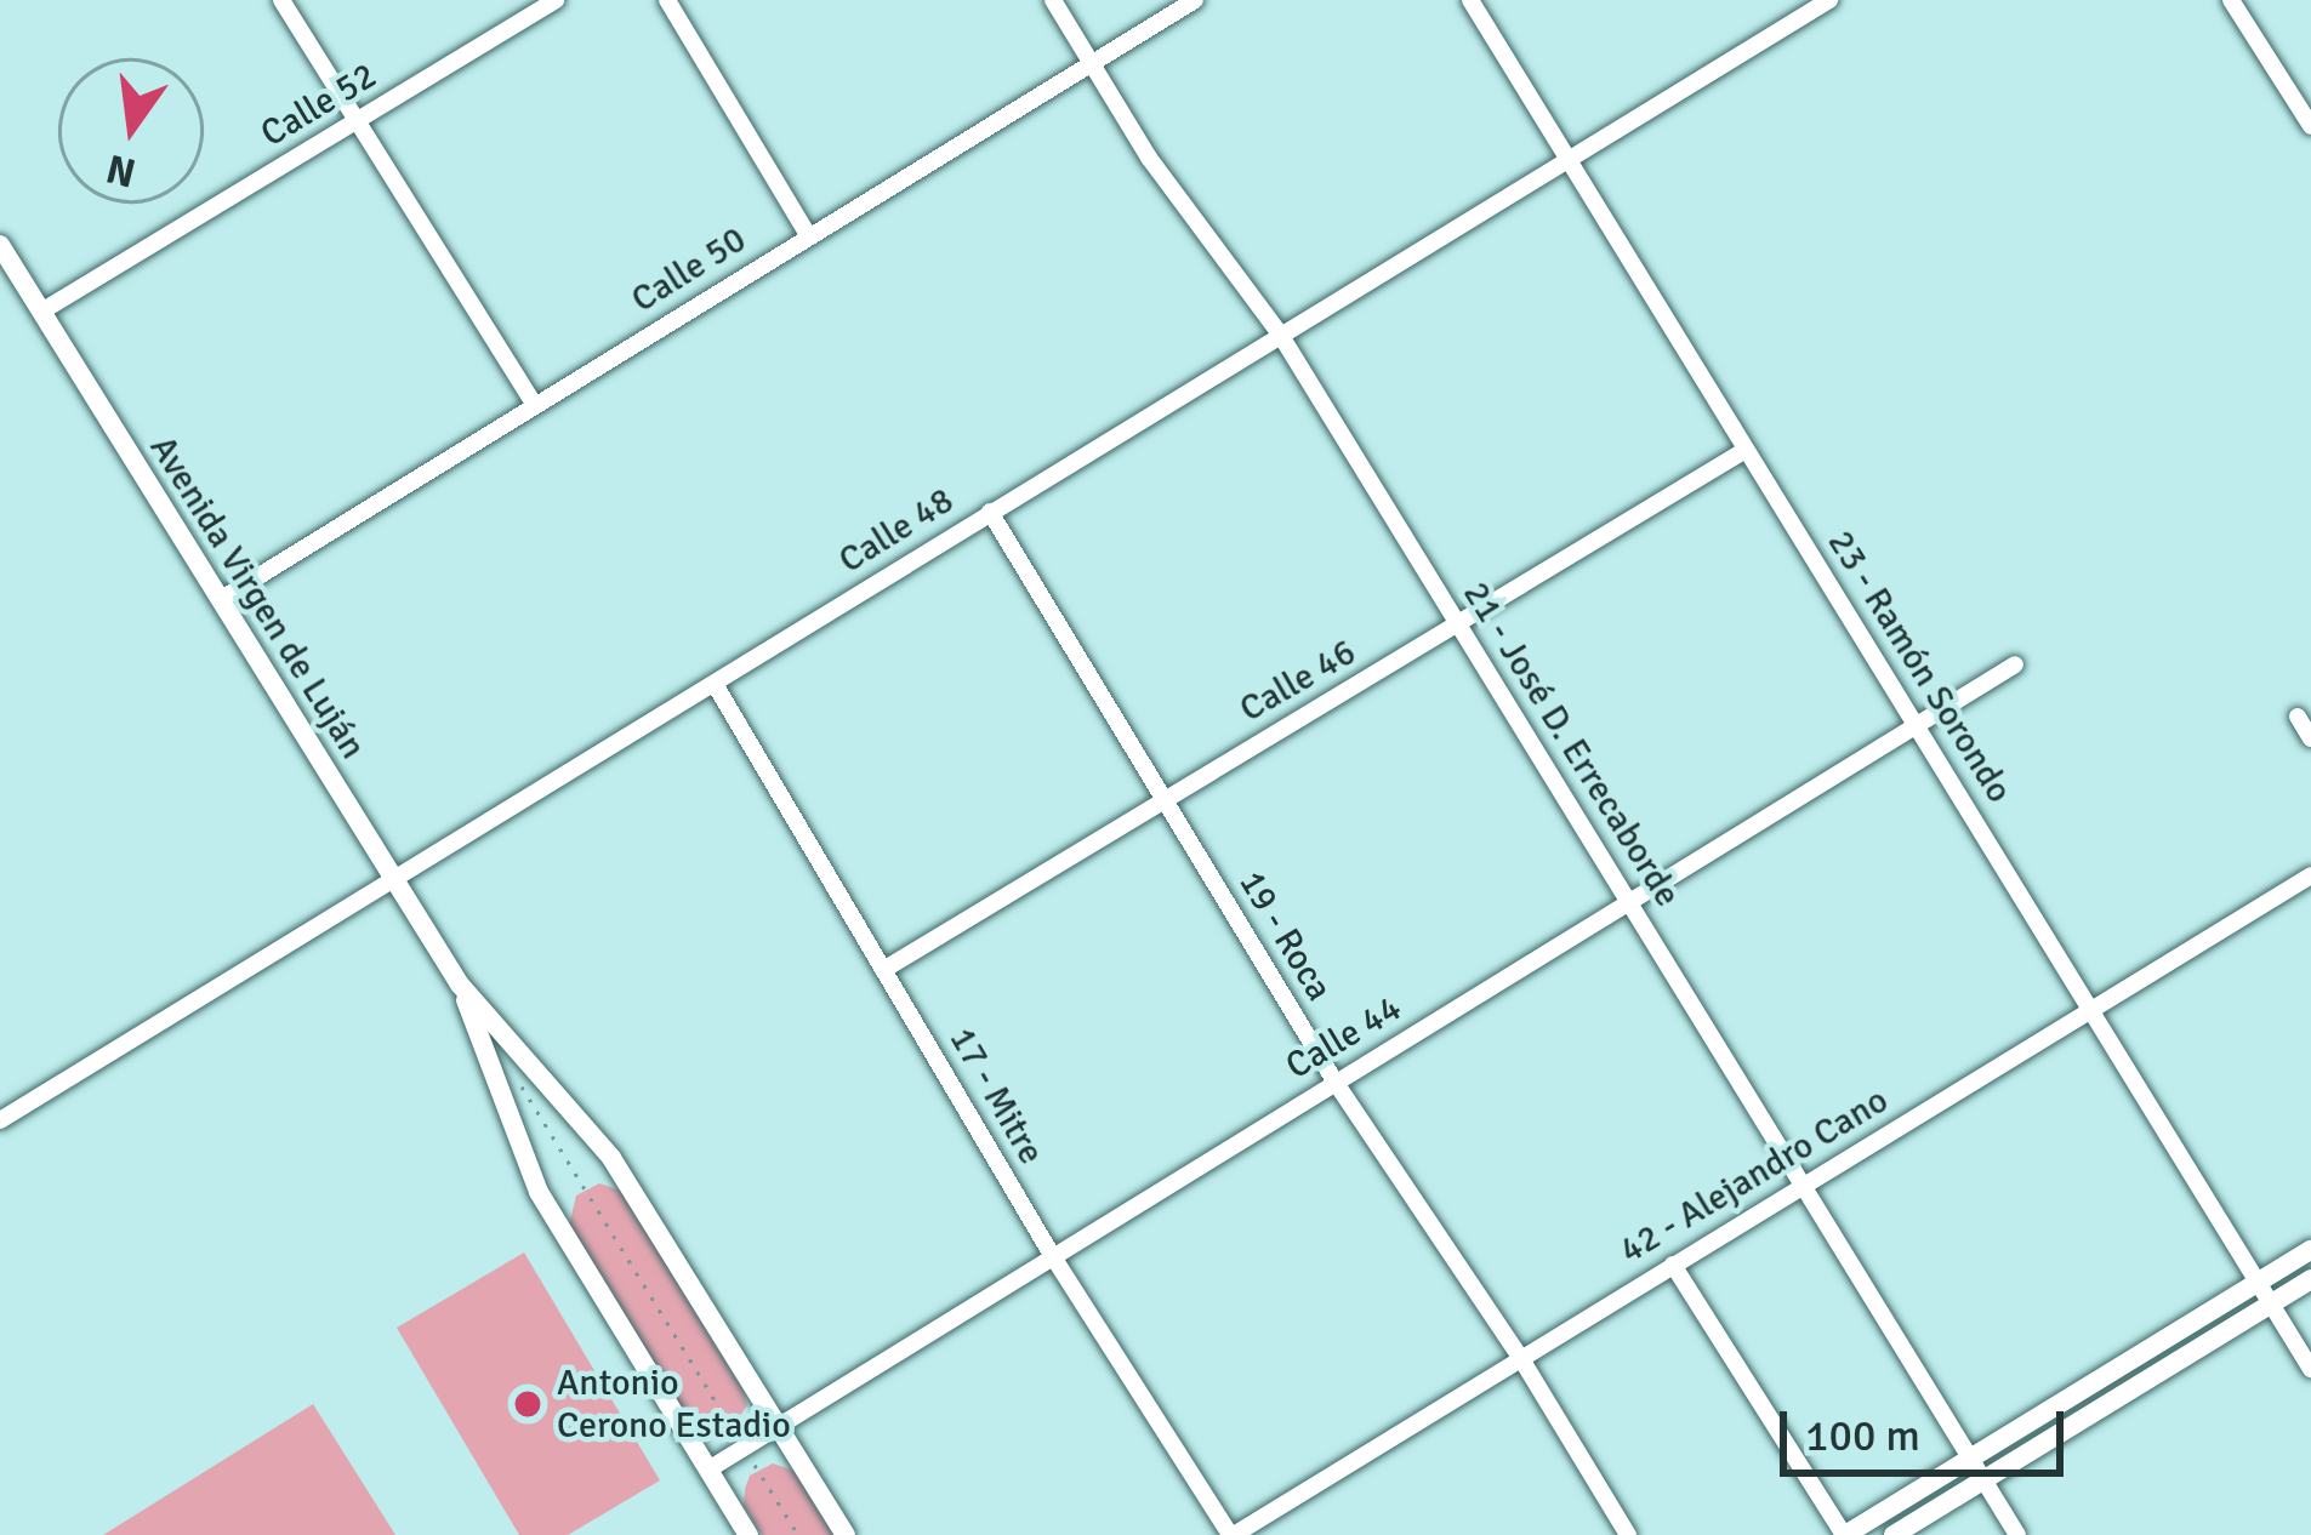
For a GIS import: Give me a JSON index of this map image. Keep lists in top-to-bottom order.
{
  "streets": {
    "street": [
      "Calle 52",
      "Calle 50",
      "Calle 48",
      "Avenida Virgen de Luján",
      "23 - Ramón Sorondo",
      "Calle 46",
      "21 - José D. Errecaborde",
      "19 - Roca",
      "Calle 44",
      "17 - Mitre",
      "42 - Alejandro Cano"
    ]
  },
  "crossings": [
    ["Calle 52", "Avenida Virgen de Luján"],
    ["Calle 50", "Avenida Virgen de Luján"],
    ["Calle 50", "21 - José D. Errecaborde"],
    ["Calle 48", "Avenida Virgen de Luján"],
    ["Calle 48", "23 - Ramón Sorondo"],
    ["Calle 48", "21 - José D. Errecaborde"],
    ["Calle 48", "19 - Roca"],
    ["Calle 48", "17 - Mitre"],
    ["Avenida Virgen de Luján", "Calle 44"],
    ["23 - Ramón Sorondo", "Calle 46"],
    ["23 - Ramón Sorondo", "Calle 44"],
    ["23 - Ramón Sorondo", "42 - Alejandro Cano"],
    ["Calle 46", "21 - José D. Errecaborde"],
    ["Calle 46", "19 - Roca"],
    ["Calle 46", "17 - Mitre"],
    ["21 - José D. Errecaborde", "Calle 44"],
    ["21 - José D. Errecaborde", "42 - Alejandro Cano"],
    ["19 - Roca", "Calle 44"],
    ["19 - Roca", "42 - Alejandro Cano"],
    ["Calle 44", "17 - Mitre"],
    ["17 - Mitre", "42 - Alejandro Cano"]
  ],
  "places": ["Antonio Cerono Estadio"],
  "scale_bar": "100 m",
  "north": "bottom"
}
